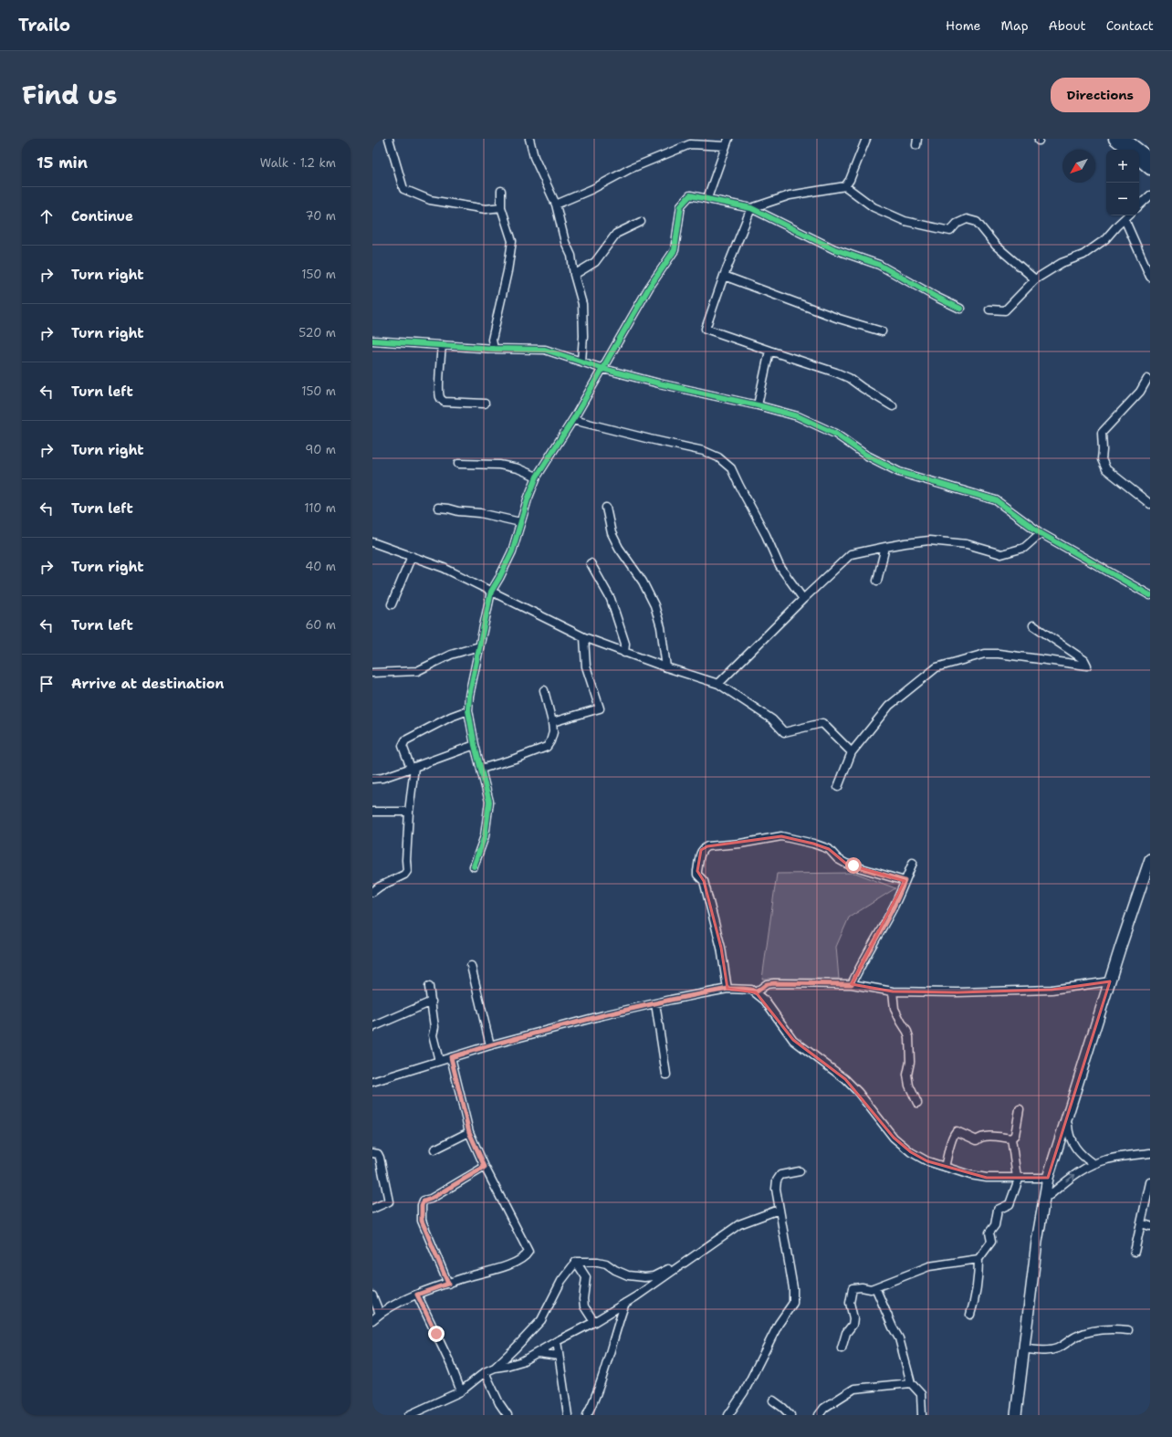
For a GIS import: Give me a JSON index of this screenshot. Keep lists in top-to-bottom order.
{
  "north": "bottom left",
  "page": {
    "header": "Trailo",
    "nav": [
      "Home",
      "Map",
      "About",
      "Contact"
    ],
    "title": "Find us",
    "buttons": "Directions",
    "heading": ["15 min", "Walk · 1.2 km"],
    "map_buttons": ["+", "−"],
    "list": [
      ["Continue", "70 m"],
      ["Turn right", "150 m"],
      ["Turn right", "520 m"],
      ["Turn left", "150 m"],
      ["Turn right", "90 m"],
      ["Turn left", "110 m"],
      ["Turn right", "40 m"],
      ["Turn left", "60 m"],
      "Arrive at destination"
    ]
  }
}
